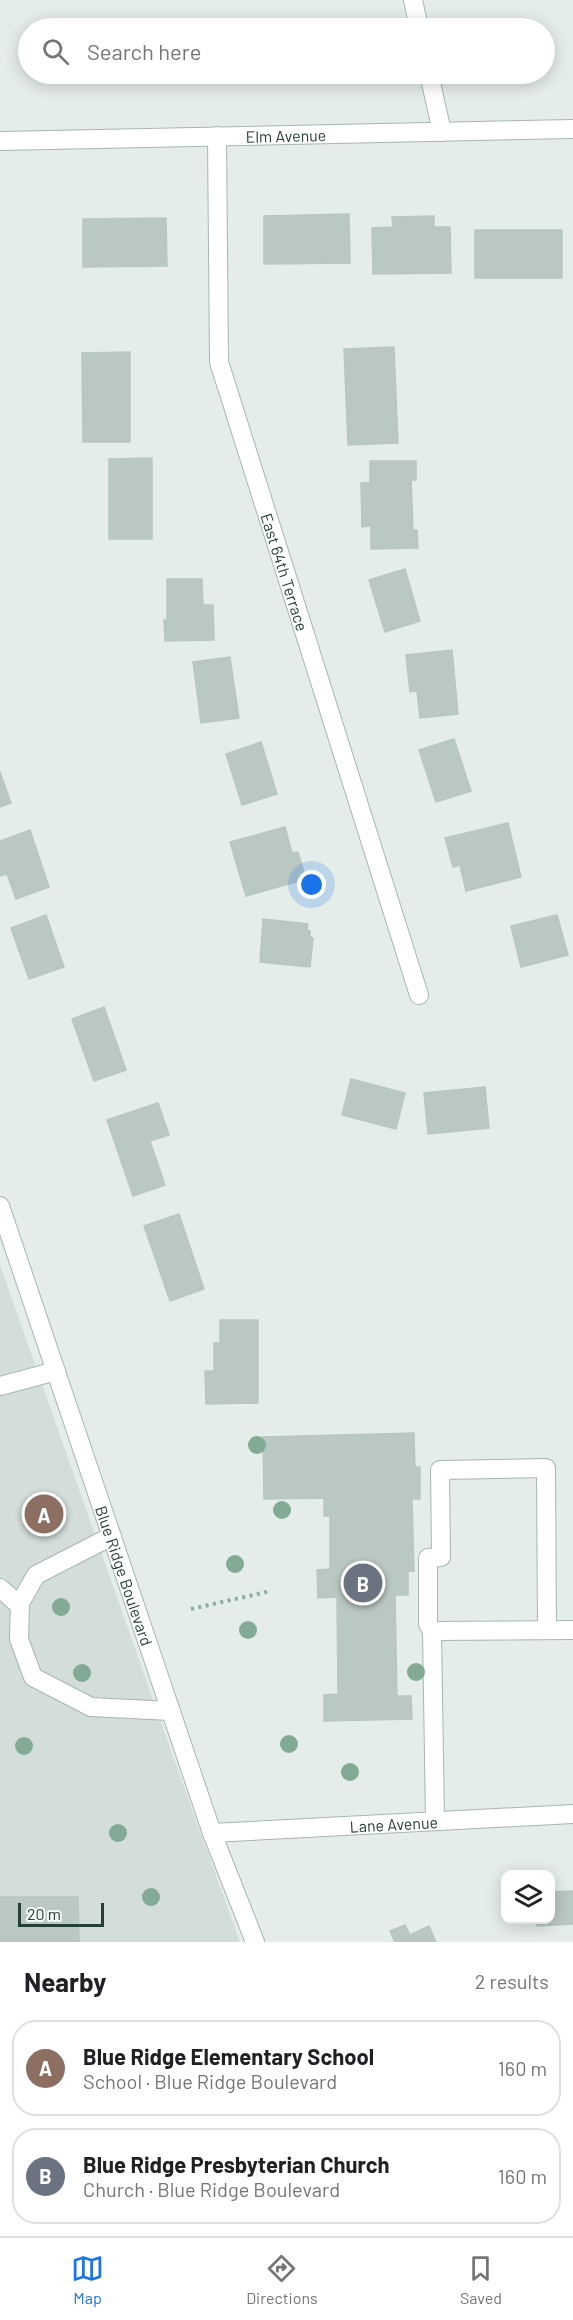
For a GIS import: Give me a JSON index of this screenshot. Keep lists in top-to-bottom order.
{
  "streets": {
    "street": [
      "Elm Avenue",
      "East 64th Terrace",
      "Blue Ridge Boulevard",
      "Lane Avenue"
    ]
  },
  "crossings": [
    ["Elm Avenue", "East 64th Terrace"],
    ["Blue Ridge Boulevard", "Lane Avenue"]
  ],
  "scale_bar": "20 m",
  "page": {
    "search": "Search here",
    "pins": ["A", "B"],
    "scale": "20 m",
    "heading": ["Nearby", "2 results"],
    "list": [
      {
        "mark": "A",
        "name": "Blue Ridge Elementary School",
        "note": "School · Blue Ridge Boulevard",
        "value": "160 m"
      },
      {
        "mark": "B",
        "name": "Blue Ridge Presbyterian Church",
        "note": "Church · Blue Ridge Boulevard",
        "value": "160 m"
      }
    ],
    "nav": ["Map", "Directions", "Saved"]
  }
}
